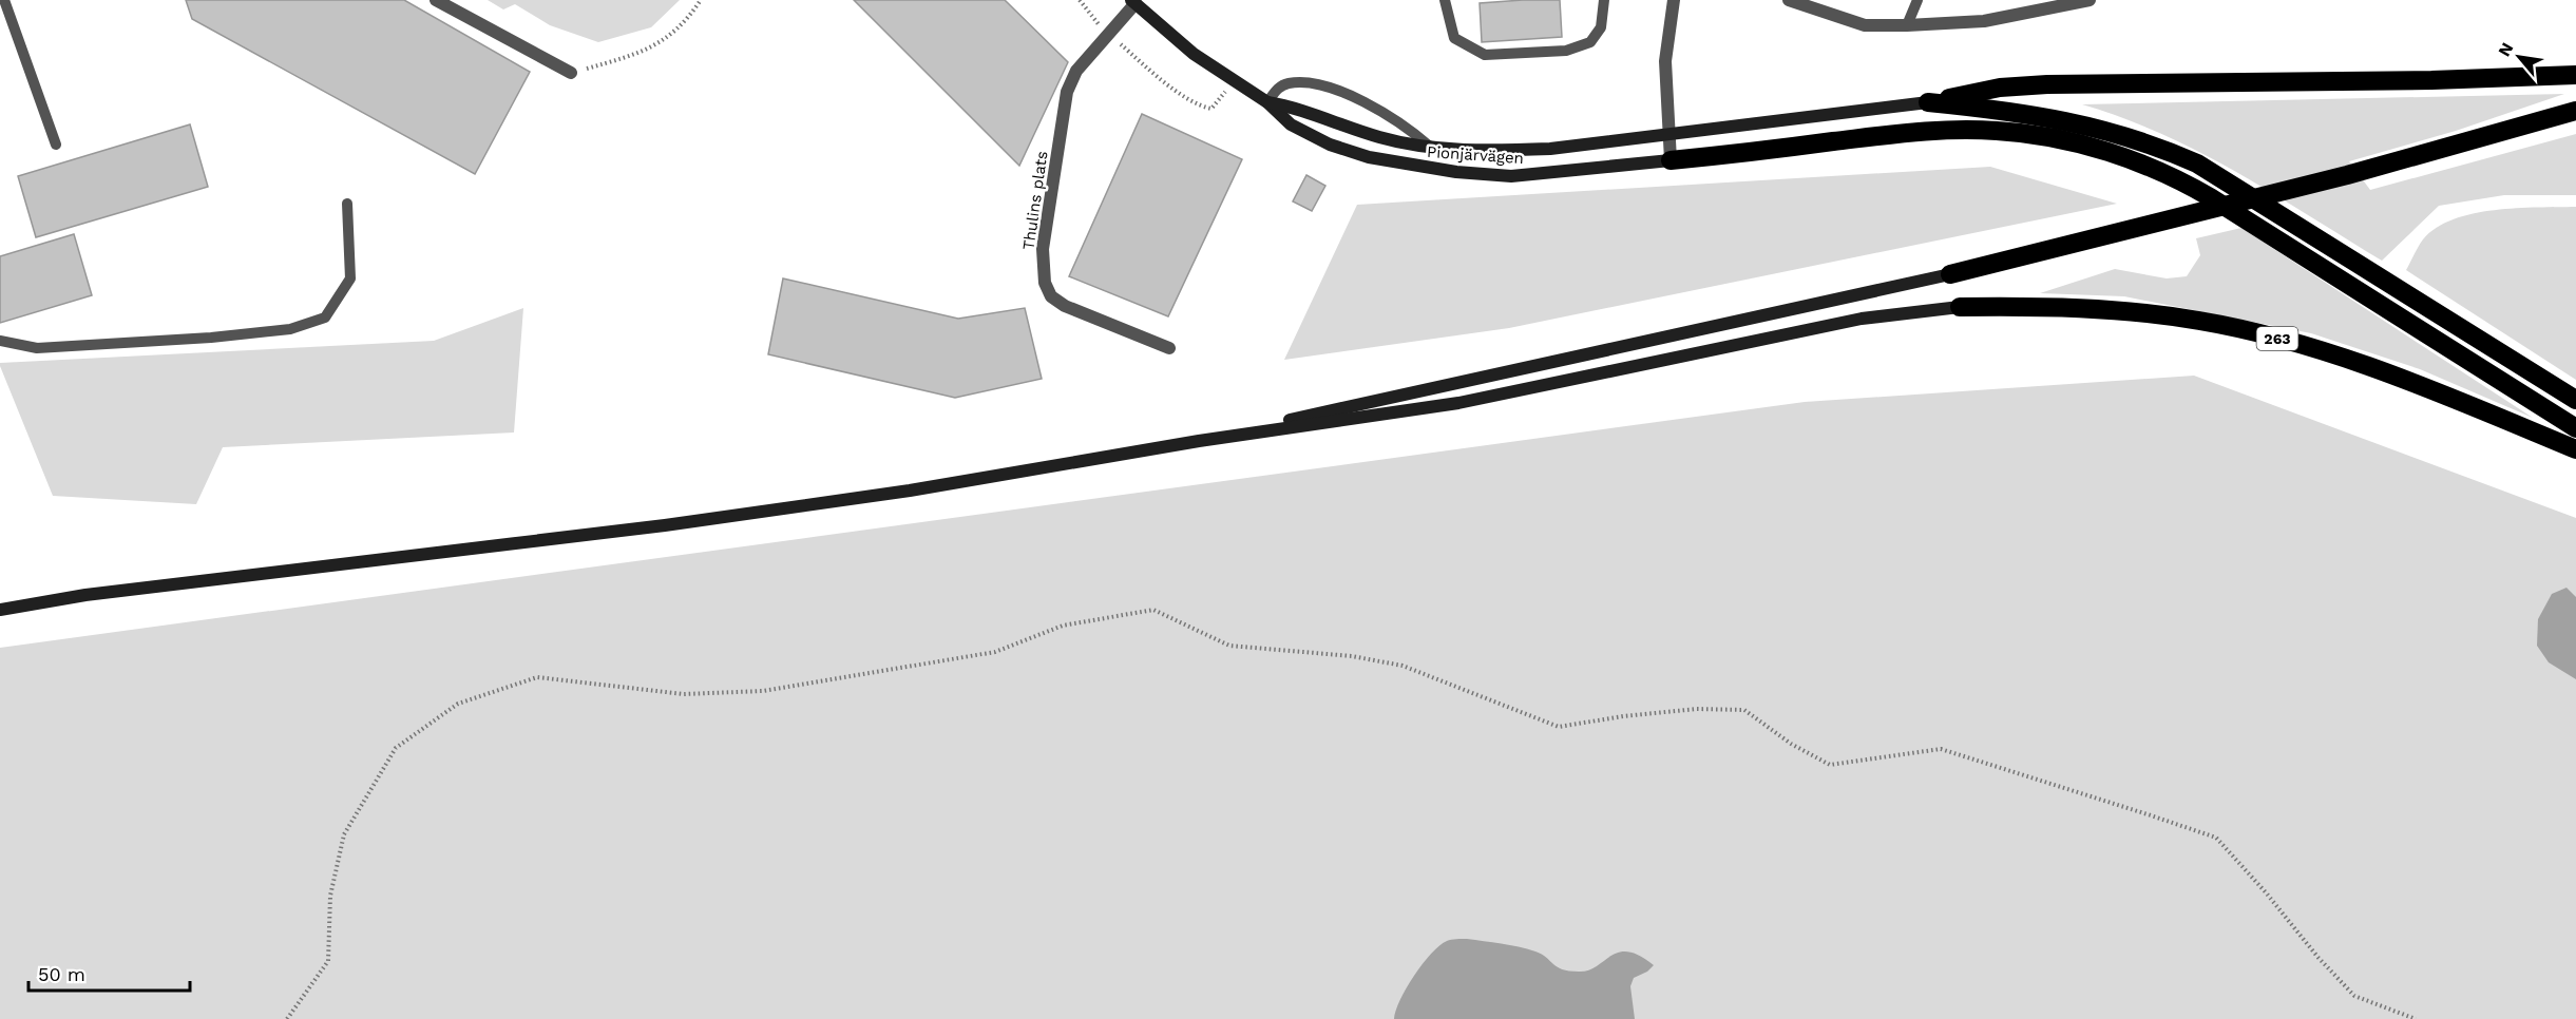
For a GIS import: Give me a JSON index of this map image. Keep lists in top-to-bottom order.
{
  "streets": {
    "highway": ["263"],
    "main road": ["Pionjärvägen"],
    "street": ["Thulins plats"]
  },
  "crossings": [
    ["Pionjärvägen", "Thulins plats"]
  ],
  "scale_bar": "50 m",
  "north": "top left"
}
